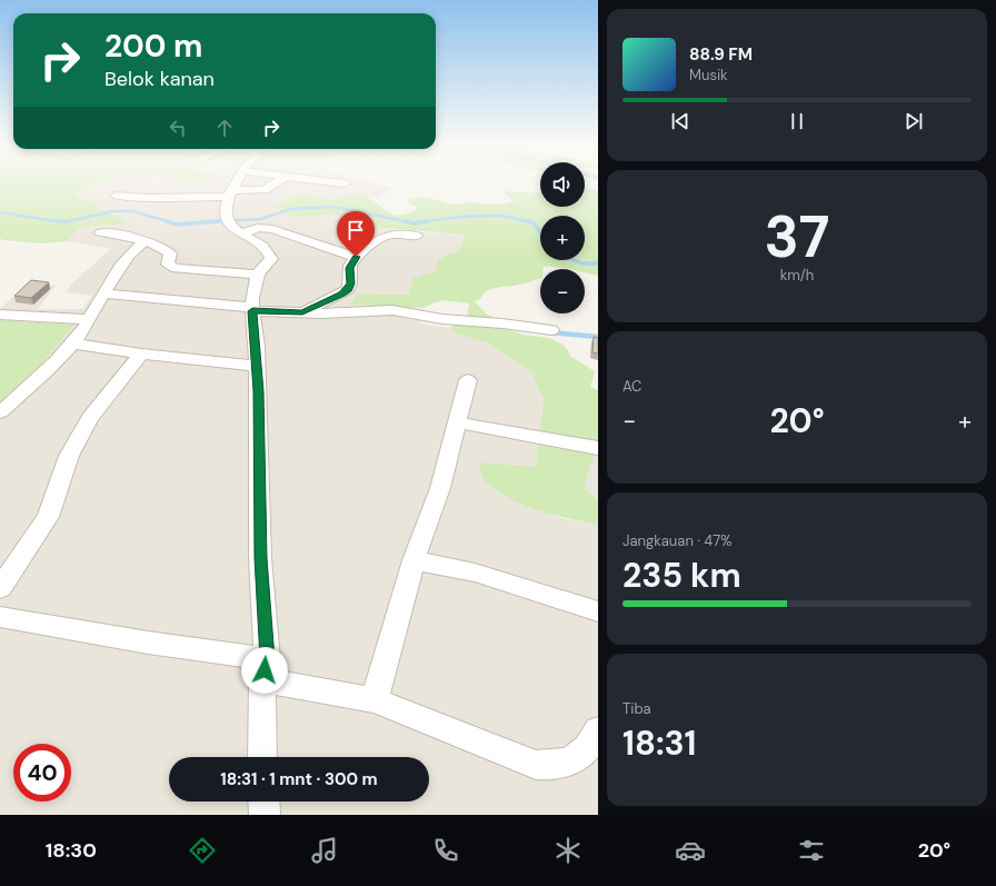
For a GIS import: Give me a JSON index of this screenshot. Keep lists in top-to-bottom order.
{
  "page": {
    "turn": ["200 m", "Belok kanan"],
    "song": ["88.9 FM", "Musik"],
    "map_buttons": ["+", "−"],
    "tile": [
      ["37", "km/h"],
      "AC",
      ["Jangkauan · 47%", "235 km"],
      ["Tiba", "18:31"]
    ],
    "heat": ["−", "20°", "+"],
    "limit": "40",
    "trip": "18:31 · 1 mnt · 300 m",
    "tabs": ["18:30", "20°"]
  }
}
